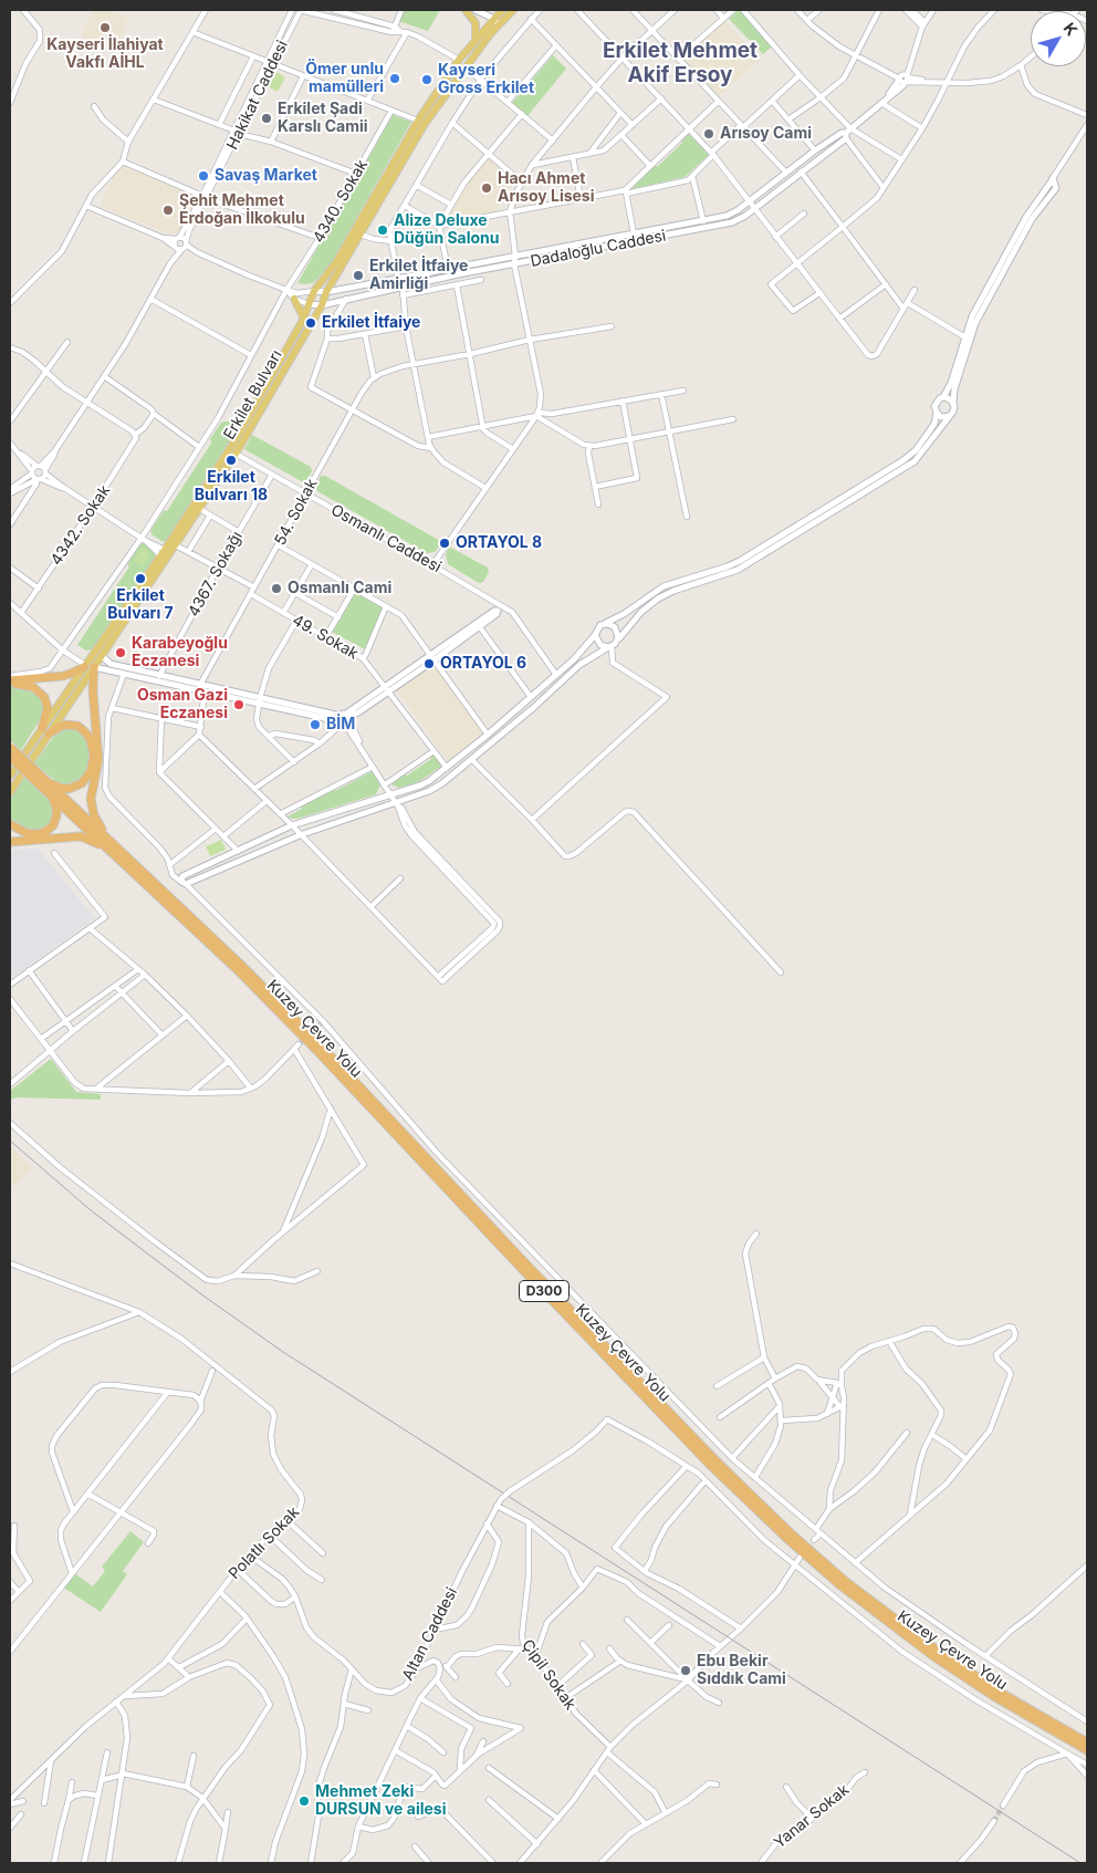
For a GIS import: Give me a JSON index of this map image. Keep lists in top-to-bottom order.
{
  "streets": {
    "highway": ["Kuzey Çevre Yolu", "D300"],
    "main road": ["Erkilet Bulvarı"],
    "street": [
      "Hakikat Caddesi",
      "4340. Sokak",
      "Dadaloğlu Caddesi",
      "54. Sokak",
      "4342. Sokak",
      "Osmanlı Caddesi",
      "4367. Sokağı",
      "49. Sokak",
      "Polatlı Sokak",
      "Altan Caddesi",
      "Çipil Sokak",
      "Yanar Sokak"
    ]
  },
  "crossings": [
    ["Dadaloğlu Caddesi", "Erkilet Bulvarı"],
    ["Erkilet Bulvarı", "Osmanlı Caddesi"],
    ["54. Sokak", "Osmanlı Caddesi"],
    ["54. Sokak", "49. Sokak"],
    ["Osmanlı Caddesi", "4367. Sokağı"],
    ["Kuzey Çevre Yolu", "D300"],
    ["Polatlı Sokak", "Altan Caddesi"]
  ],
  "districts": ["Erkilet Mehmet Akif Ersoy"],
  "places": [
    "Kayseri İlahiyat Vakfı AİHL",
    "Ömer unlu mamülleri",
    "Kayseri Gross Erkilet",
    "Erkilet Şadi Karslı Camii",
    "Arısoy Cami",
    "Savaş Market",
    "Hacı Ahmet Arısoy Lisesi",
    "Şehit Mehmet Erdoğan İlkokulu",
    "Alize Deluxe Düğün Salonu",
    "Erkilet İtfaiye Amirliği",
    "Erkilet İtfaiye",
    "Erkilet Bulvarı 18",
    "ORTAYOL 8",
    "Erkilet Bulvarı 7",
    "Osmanlı Cami",
    "Karabeyoğlu Eczanesi",
    "ORTAYOL 6",
    "Osman Gazi Eczanesi",
    "BİM",
    "Ebu Bekir Sıddık Cami",
    "Mehmet Zeki DURSUN ve ailesi"
  ],
  "north": "top right"
}
